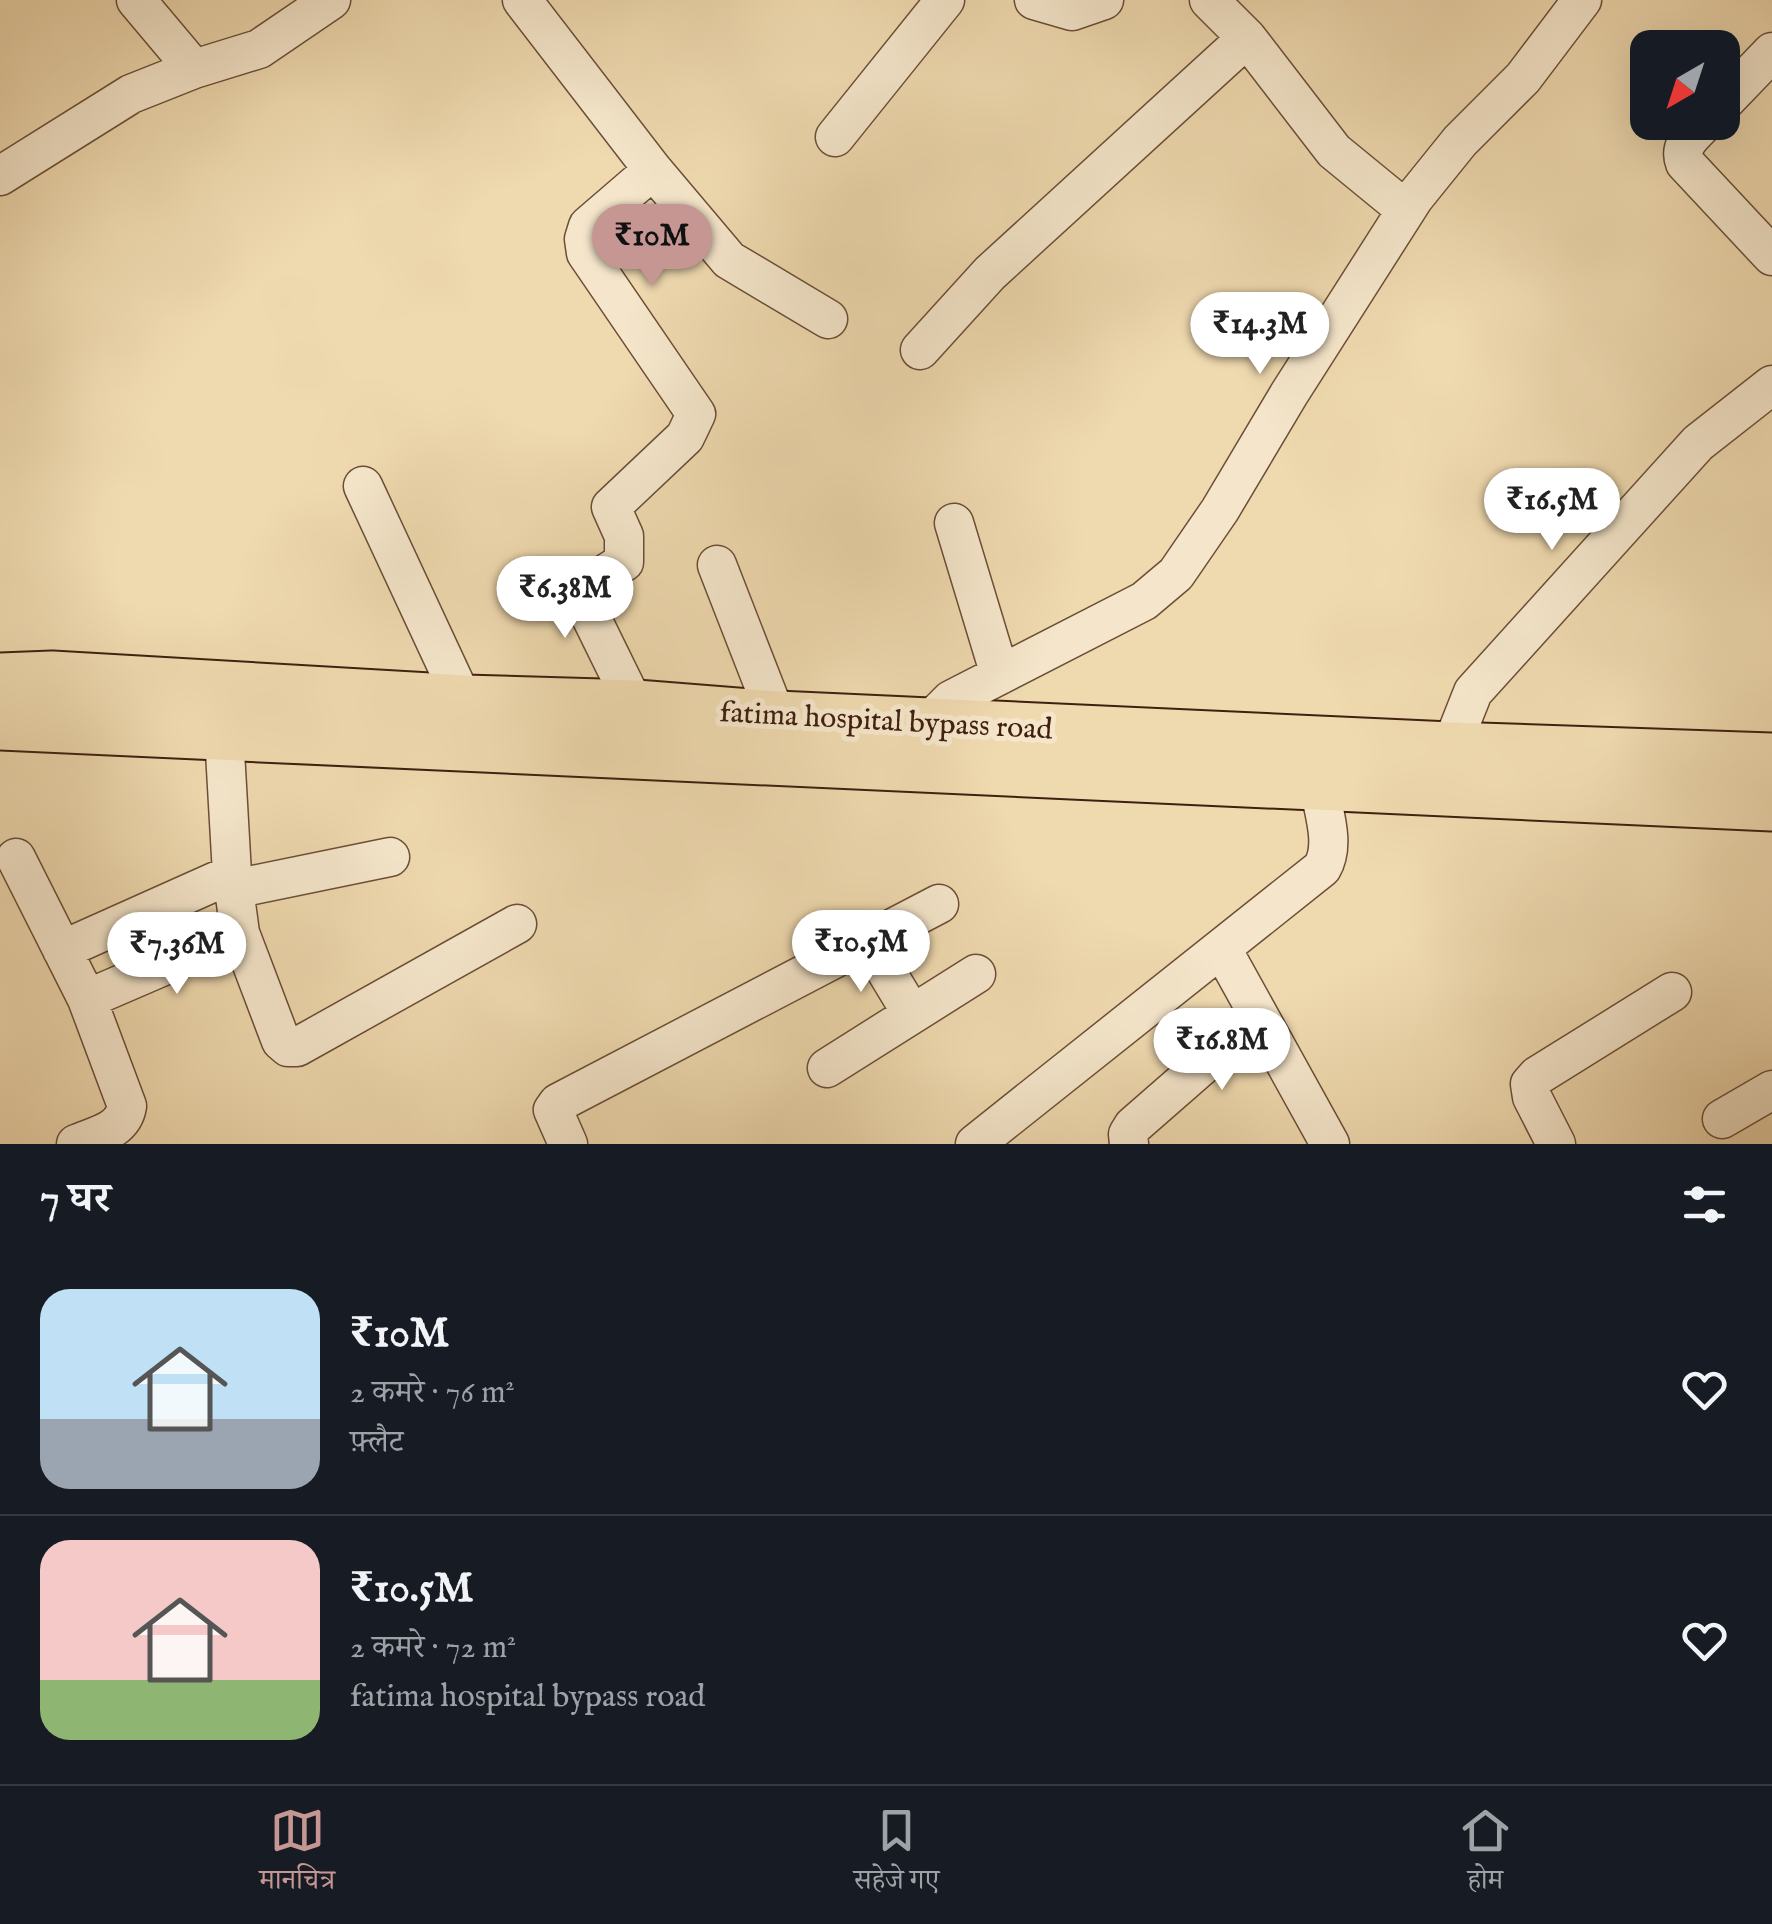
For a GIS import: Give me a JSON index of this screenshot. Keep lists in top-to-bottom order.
{
  "streets": {
    "highway": ["fatima hospital bypass road"]
  },
  "north": "bottom left",
  "page": {
    "price": [
      "₹10M",
      "₹14.3M",
      "₹16.5M",
      "₹6.38M",
      "₹10.5M",
      "₹7.36M",
      "₹16.8M"
    ],
    "heading": "7 घर",
    "list": [
      {
        "name": "₹10M",
        "note": "2 कमरे · 76 m² · फ़्लैट"
      },
      {
        "name": "₹10.5M",
        "note": "2 कमरे · 72 m² · fatima hospital bypass road"
      }
    ],
    "tabs": ["मानचित्र", "सहेजे गए", "होम"]
  }
}
